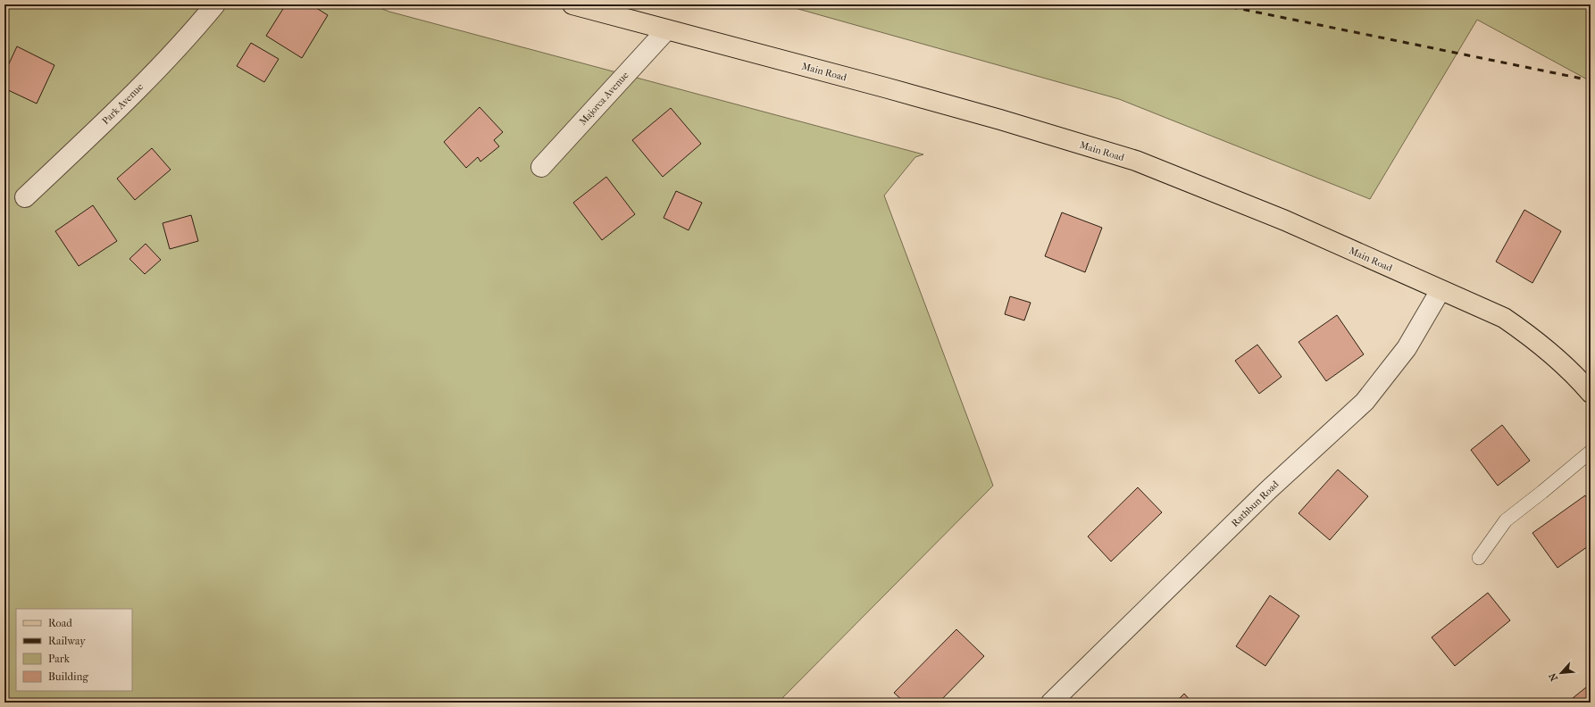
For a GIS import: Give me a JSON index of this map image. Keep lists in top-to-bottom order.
{
  "streets": {
    "main road": ["Main Road"],
    "street": ["Majorca Avenue", "Park Avenue", "Rathbun Road"]
  },
  "crossings": [
    ["Main Road", "Majorca Avenue"],
    ["Main Road", "Rathbun Road"]
  ],
  "legend": [
    "Road",
    "Railway",
    "Park",
    "Building"
  ],
  "north": "bottom left"
}
